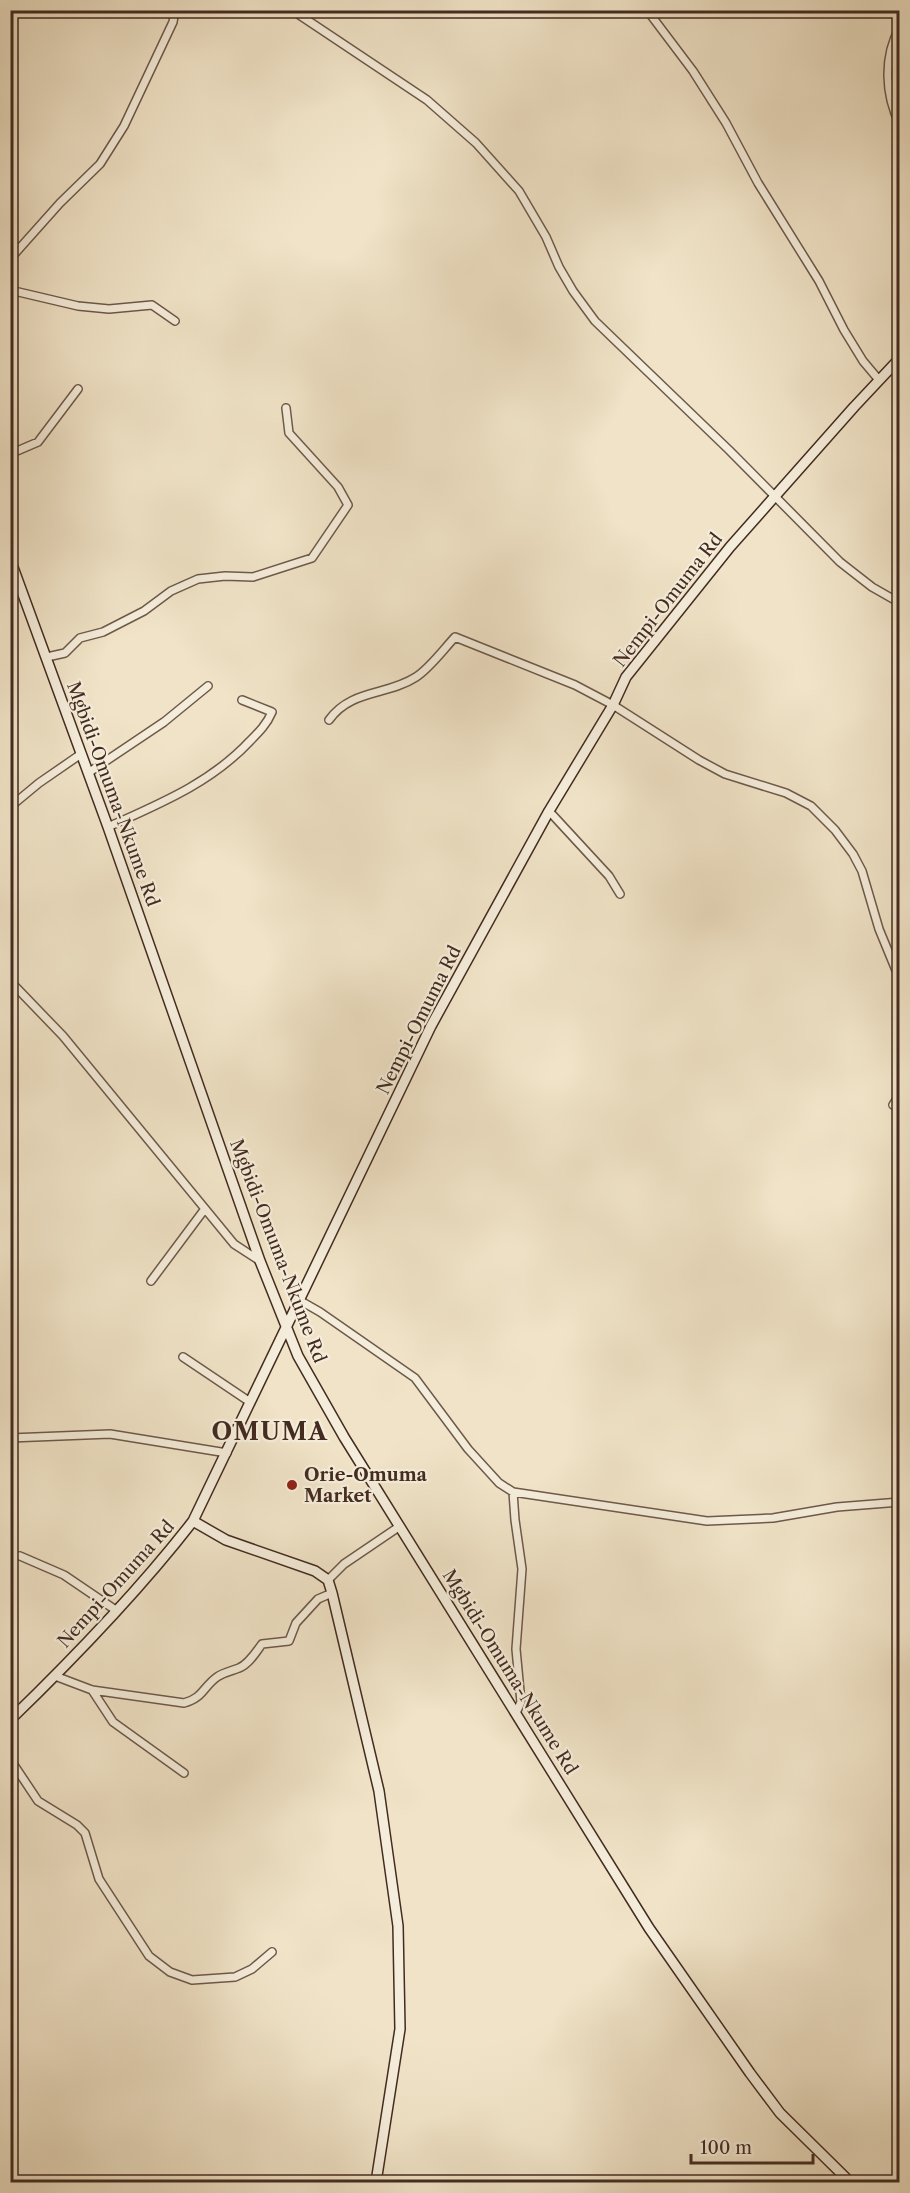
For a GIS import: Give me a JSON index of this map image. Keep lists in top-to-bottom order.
{
  "streets": {
    "street": ["Nempi-Omuma Rd", "Mgbidi-Omuma-Nkume Rd"]
  },
  "crossings": [
    ["Nempi-Omuma Rd", "Mgbidi-Omuma-Nkume Rd"]
  ],
  "districts": ["OMUMA"],
  "places": ["Orie-Omuma Market"],
  "scale_bar": "100 m"
}
